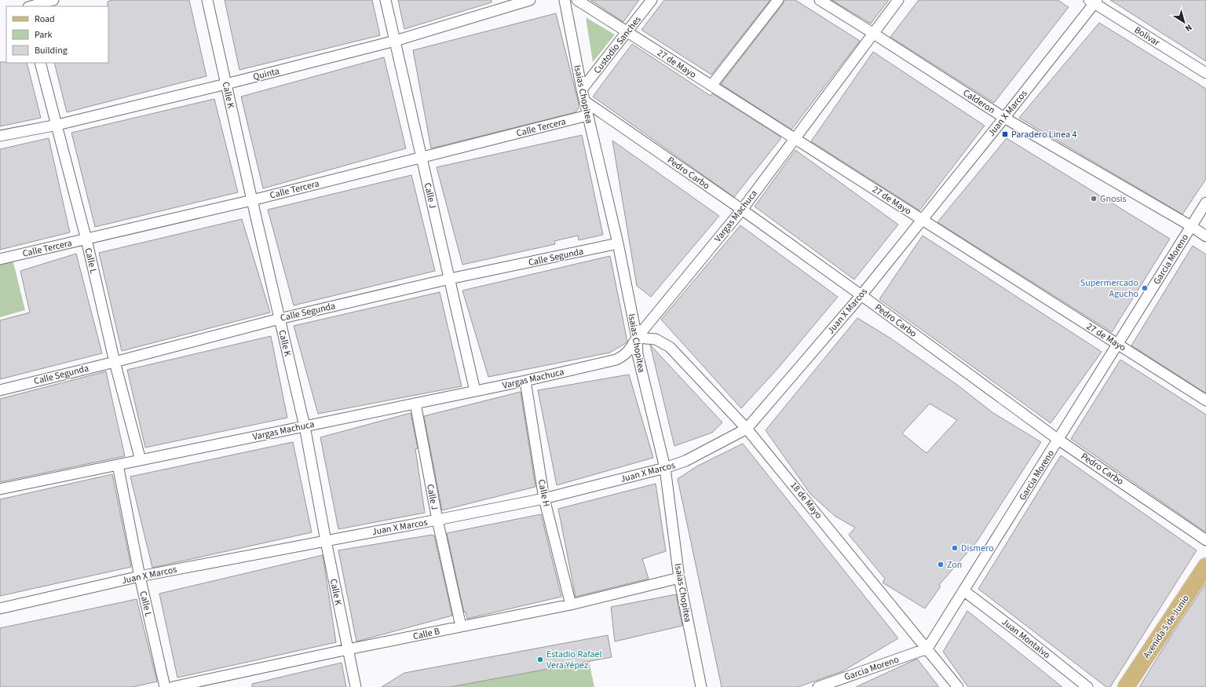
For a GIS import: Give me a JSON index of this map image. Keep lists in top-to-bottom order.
{
  "streets": {
    "main road": ["Avenida 5 de Junio"],
    "street": [
      "Bolivar",
      "Custodio Sanches",
      "27 de Mayo",
      "Quinta",
      "Isaias Chopitea",
      "Calle K",
      "Calderon",
      "Juan X Marcos",
      "Calle Tercera",
      "Pedro Carbo",
      "Calle J",
      "Vargas Machuca",
      "Calle Segunda",
      "Garcia Moreno",
      "Calle L",
      "Calle H",
      "18 de Mayo",
      "Calle B",
      "Juan Montalvo"
    ]
  },
  "crossings": [
    ["Bolivar", "Juan X Marcos"],
    ["Custodio Sanches", "27 de Mayo"],
    ["Custodio Sanches", "Isaias Chopitea"],
    ["27 de Mayo", "Juan X Marcos"],
    ["27 de Mayo", "Vargas Machuca"],
    ["27 de Mayo", "Garcia Moreno"],
    ["Quinta", "Calle K"],
    ["Quinta", "Calle J"],
    ["Quinta", "Calle L"],
    ["Isaias Chopitea", "Juan X Marcos"],
    ["Isaias Chopitea", "Calle Tercera"],
    ["Isaias Chopitea", "Pedro Carbo"],
    ["Isaias Chopitea", "Vargas Machuca"],
    ["Isaias Chopitea", "Calle Segunda"],
    ["Isaias Chopitea", "18 de Mayo"],
    ["Isaias Chopitea", "Calle B"],
    ["Calle K", "Juan X Marcos"],
    ["Calle K", "Calle Tercera"],
    ["Calle K", "Vargas Machuca"],
    ["Calle K", "Calle Segunda"],
    ["Calle K", "Calle B"],
    ["Calderon", "Juan X Marcos"],
    ["Calderon", "Vargas Machuca"],
    ["Calderon", "Garcia Moreno"],
    ["Juan X Marcos", "Pedro Carbo"],
    ["Juan X Marcos", "Calle J"],
    ["Juan X Marcos", "Calle L"],
    ["Juan X Marcos", "Calle H"],
    ["Juan X Marcos", "18 de Mayo"],
    ["Calle Tercera", "Calle J"],
    ["Calle Tercera", "Calle L"],
    ["Pedro Carbo", "Vargas Machuca"],
    ["Pedro Carbo", "Garcia Moreno"],
    ["Calle J", "Vargas Machuca"],
    ["Calle J", "Calle Segunda"],
    ["Calle J", "Calle B"],
    ["Vargas Machuca", "Calle L"],
    ["Vargas Machuca", "Calle H"],
    ["Vargas Machuca", "18 de Mayo"],
    ["Calle Segunda", "Calle L"],
    ["Garcia Moreno", "18 de Mayo"],
    ["Garcia Moreno", "Juan Montalvo"],
    ["Calle H", "Calle B"]
  ],
  "places": {
    "transit": ["Paradero Linea 4"],
    "other": [
      "Gnosis",
      "Supermercado Agucho",
      "Dismero",
      "Zon",
      "Estadio Rafael Vera Yépez"
    ]
  },
  "legend": ["Road", "Park", "Building"],
  "north": "bottom right"
}
